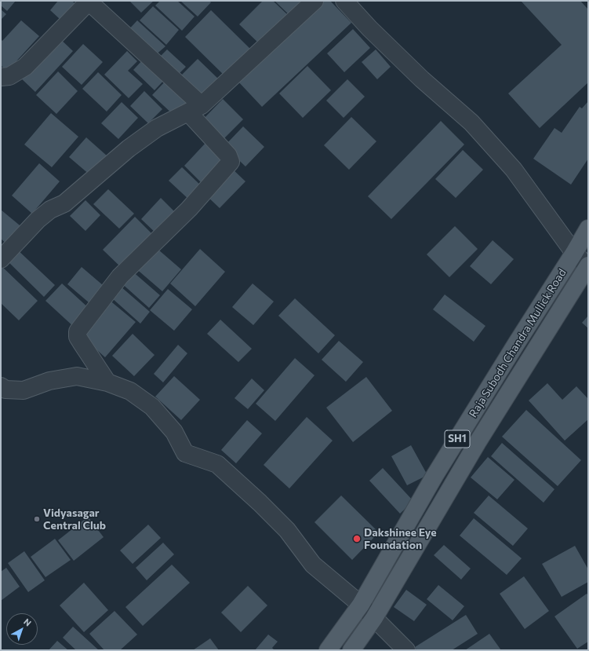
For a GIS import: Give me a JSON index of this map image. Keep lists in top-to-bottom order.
{
  "streets": {
    "main road": ["Raja Subodh Chandra Mullick Road", "SH1"]
  },
  "places": ["Vidyasagar Central Club", "Dakshinee Eye Foundation"],
  "north": "top right"
}
